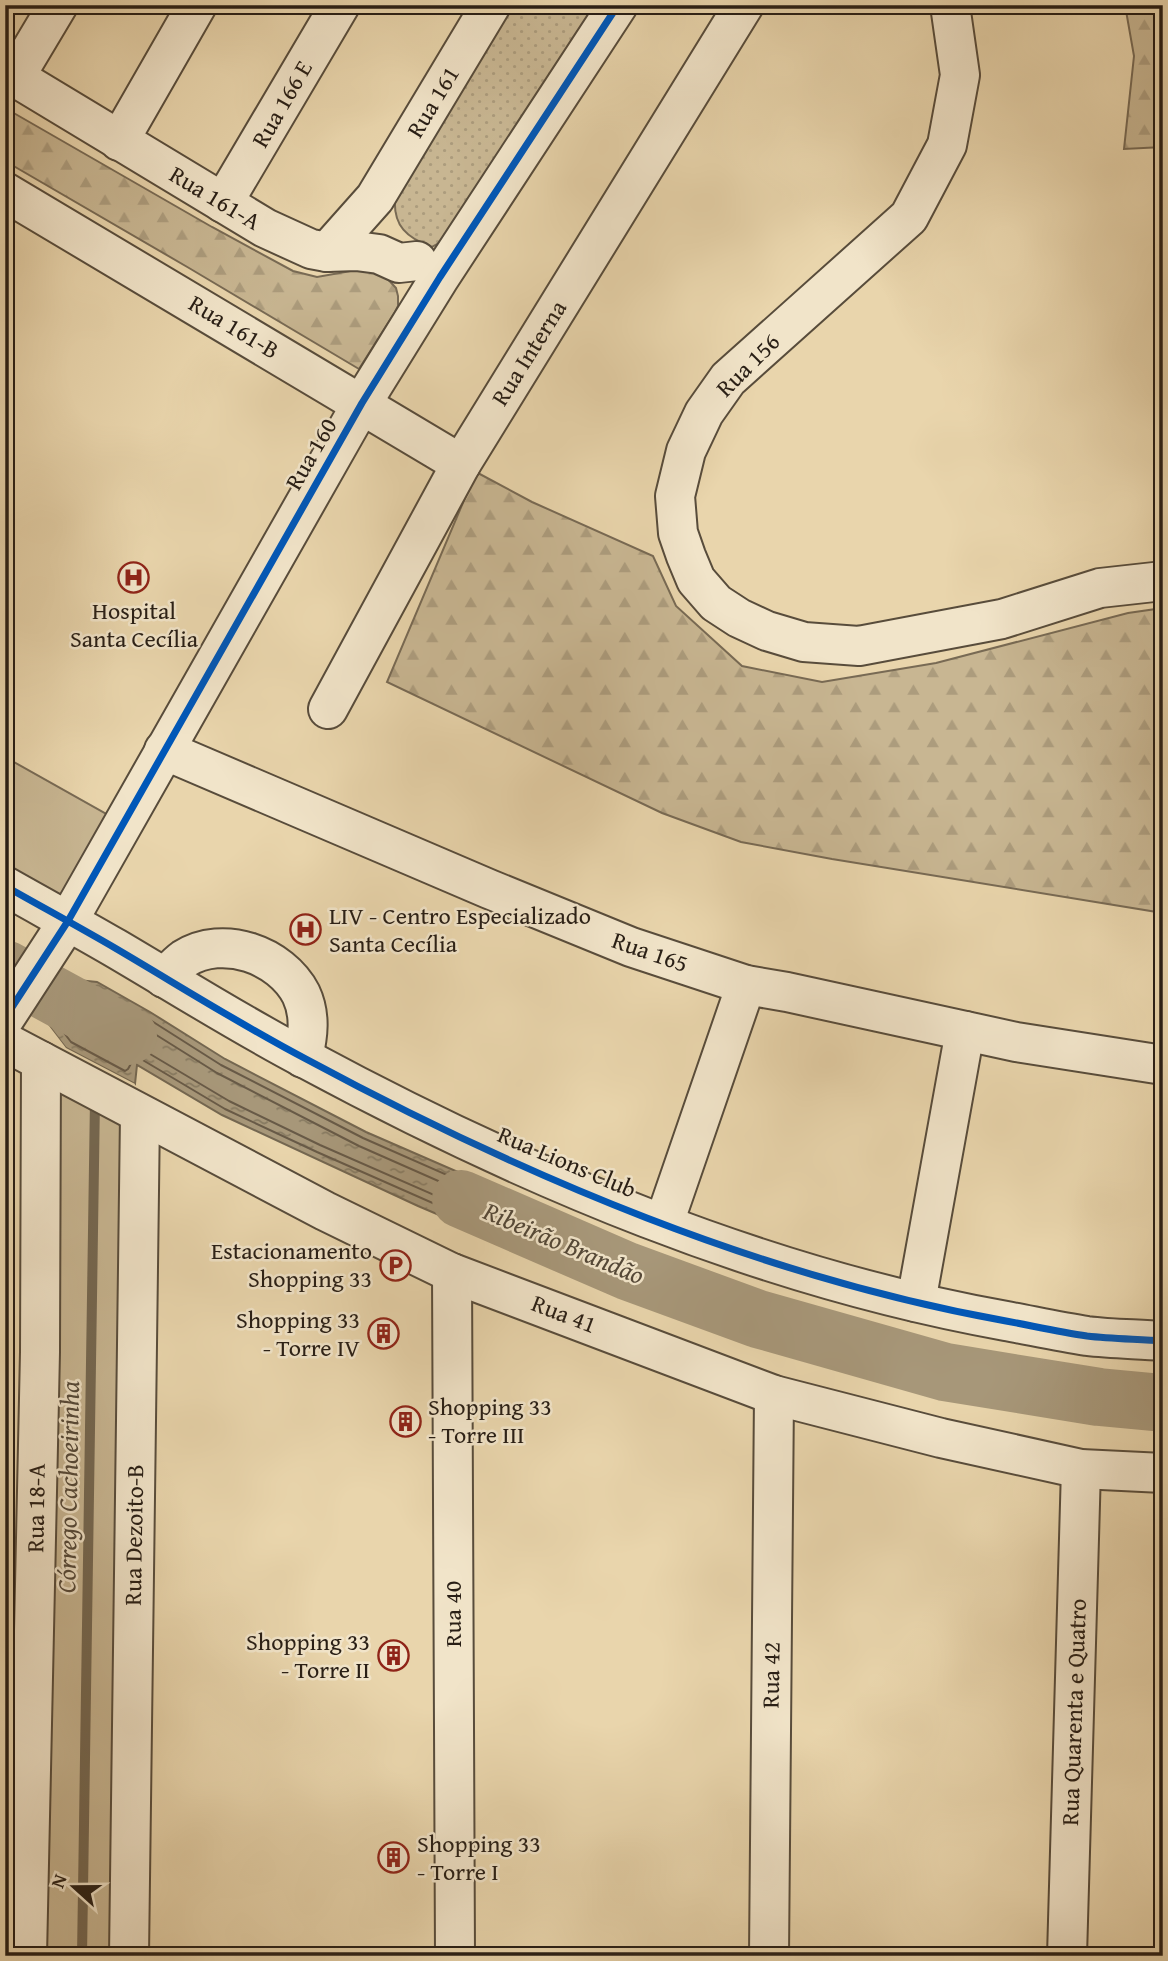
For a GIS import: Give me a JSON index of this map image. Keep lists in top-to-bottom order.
{
  "streets": {
    "street": [
      "Rua 161",
      "Rua 166 E",
      "Rua 161-A",
      "Rua 161-B",
      "Rua Interna",
      "Rua 156",
      "Rua 160",
      "Rua 165",
      "Rua Lions Club",
      "Rua 41",
      "Rua 18-A",
      "Rua Dezoito-B",
      "Rua 40",
      "Rua 42",
      "Rua Quarenta e Quatro"
    ]
  },
  "crossings": [
    ["Rua 161", "Rua 161-A"],
    ["Rua 166 E", "Rua 161-A"],
    ["Rua 161-A", "Rua 160"],
    ["Rua 161-B", "Rua Interna"],
    ["Rua 161-B", "Rua 160"],
    ["Rua 160", "Rua 165"],
    ["Rua 160", "Rua Lions Club"],
    ["Rua 41", "Rua 18-A"],
    ["Rua 41", "Rua Dezoito-B"],
    ["Rua 41", "Rua 40"],
    ["Rua 41", "Rua 42"],
    ["Rua 41", "Rua Quarenta e Quatro"]
  ],
  "water": ["Ribeirão Brandão", "Córrego Cachoeirinha"],
  "places": {
    "hospital": ["Hospital Santa Cecília", "LIV - Centro Especializado Santa Cecília"],
    "parking": ["Estacionamento Shopping 33"],
    "building": [
      "Shopping 33 - Torre IV",
      "Shopping 33 - Torre III",
      "Shopping 33 - Torre II",
      "Shopping 33 - Torre I"
    ]
  },
  "north": "left"
}
